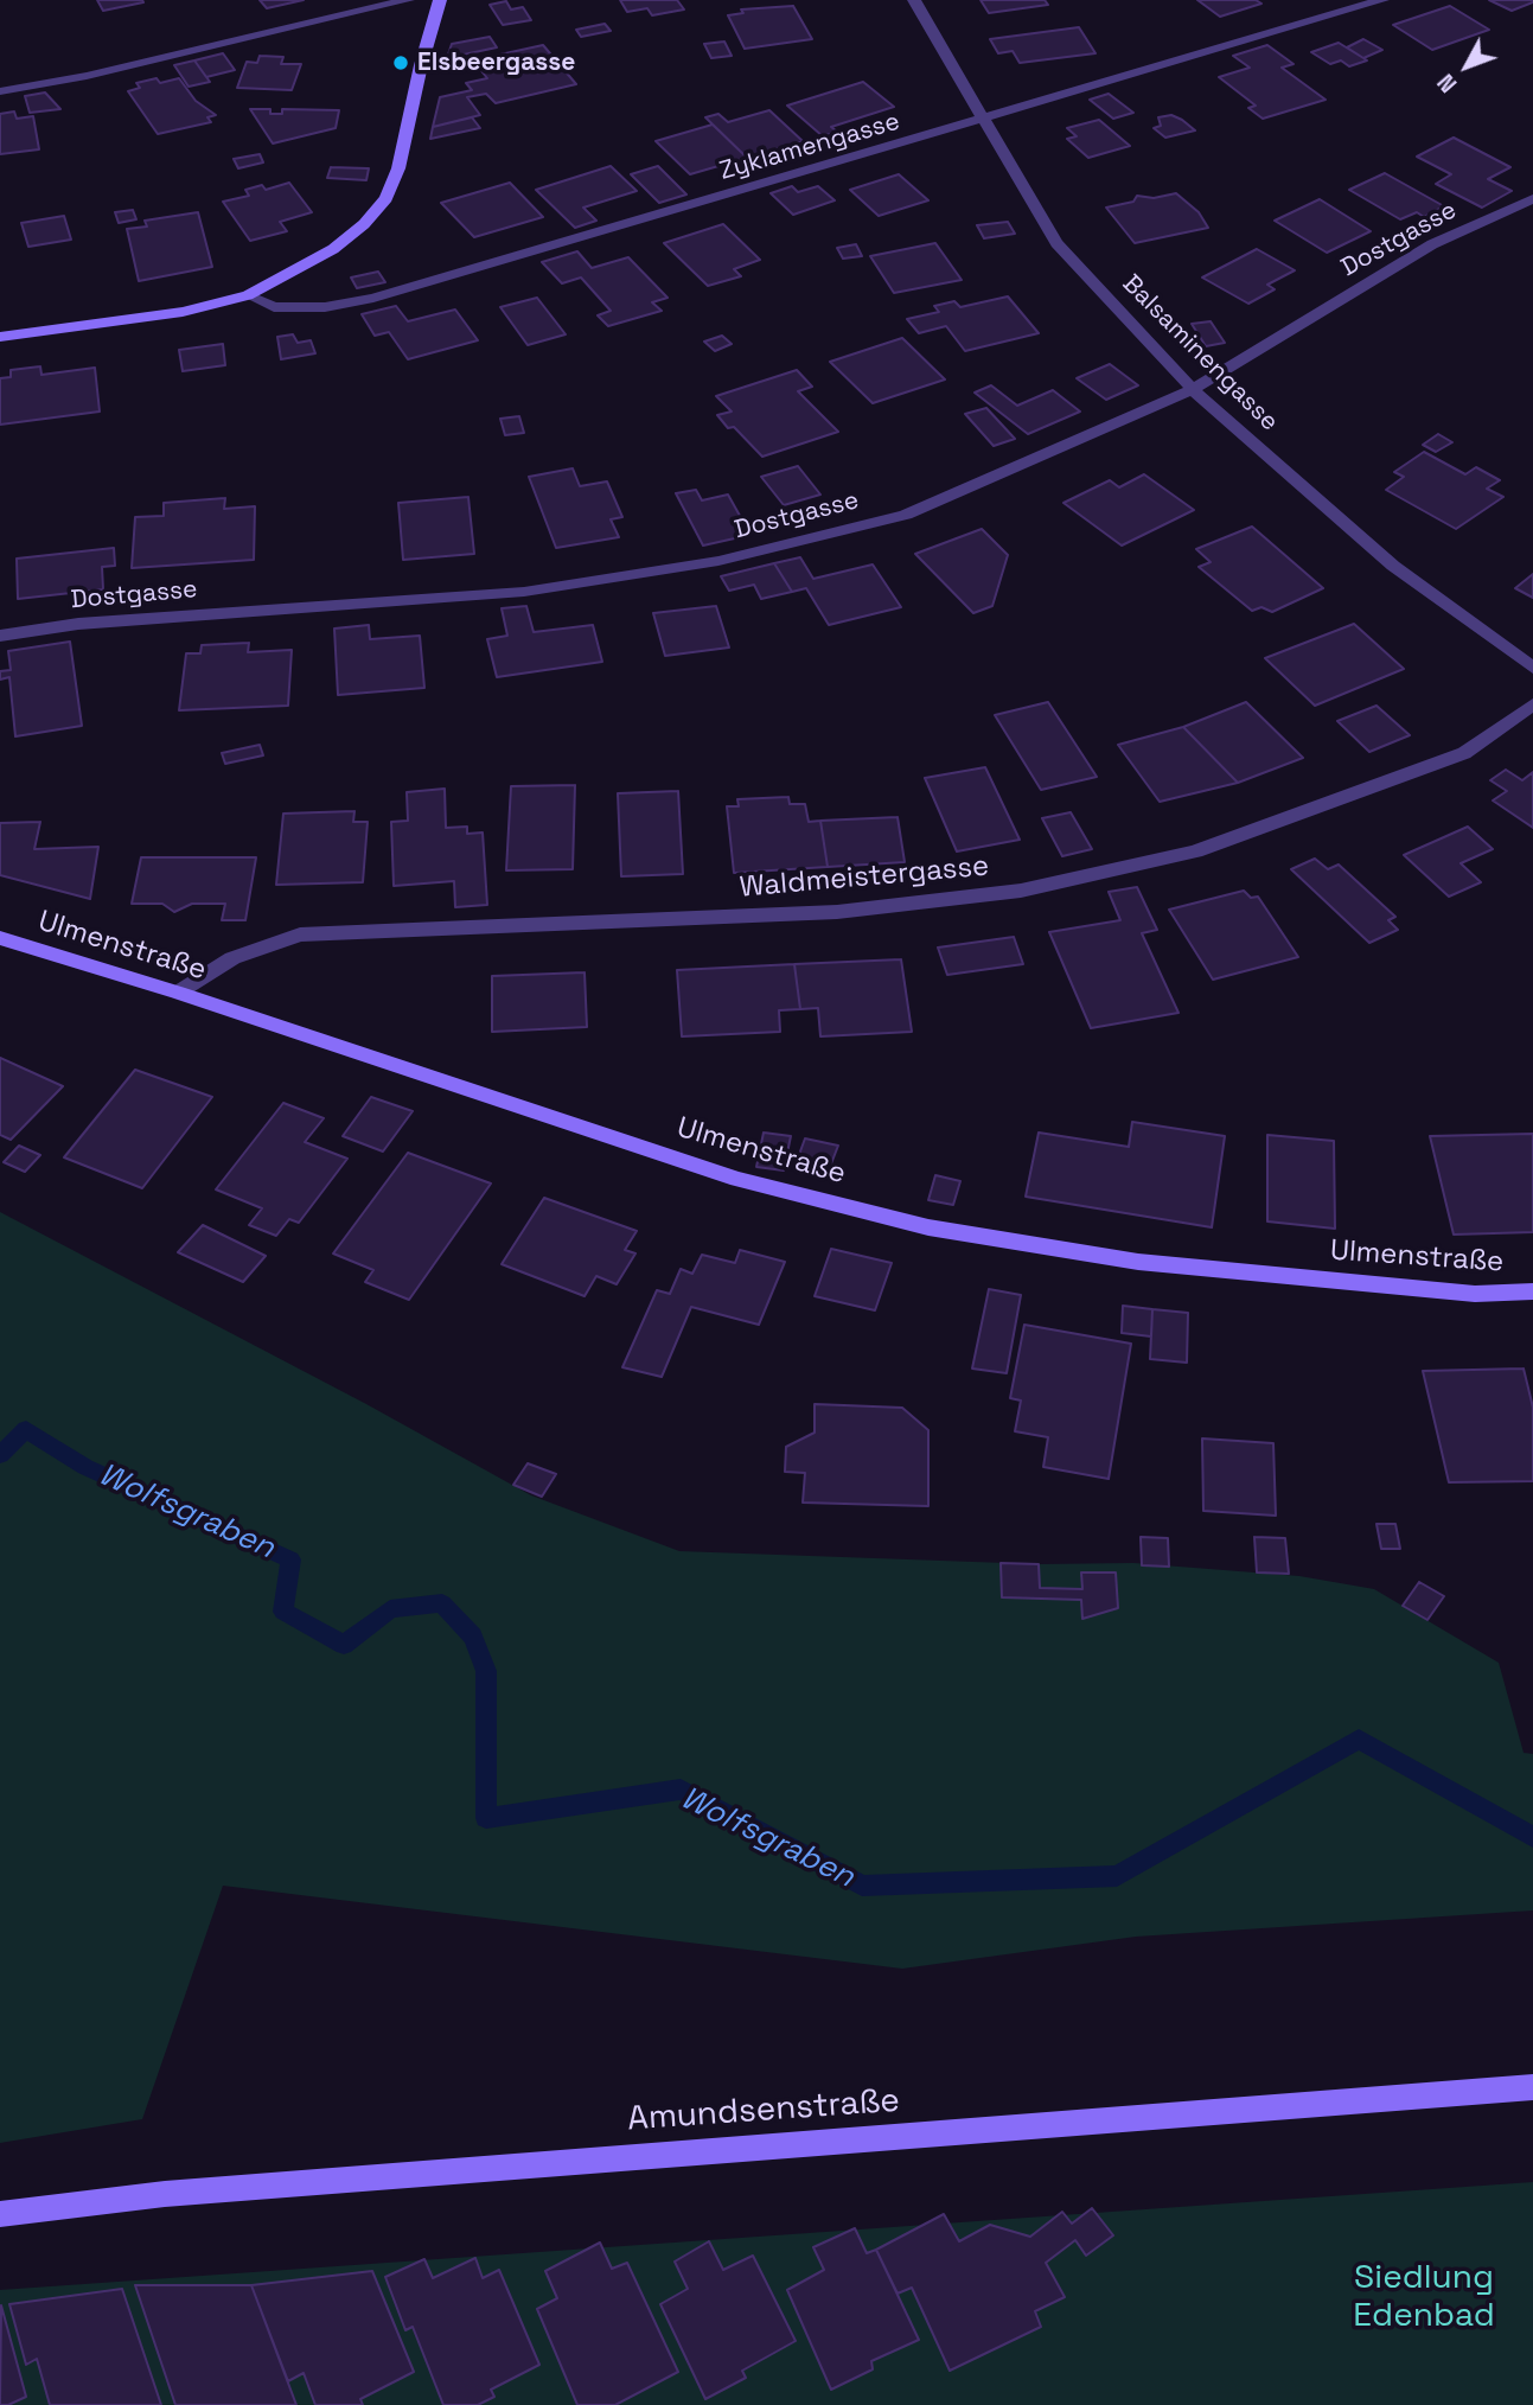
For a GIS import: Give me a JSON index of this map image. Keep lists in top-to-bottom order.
{
  "streets": {
    "street": [
      "Zyklamengasse",
      "Dostgasse",
      "Balsaminengasse",
      "Waldmeistergasse",
      "Ulmenstraße",
      "Amundsenstraße"
    ]
  },
  "crossings": [
    ["Zyklamengasse", "Balsaminengasse"],
    ["Dostgasse", "Balsaminengasse"],
    ["Waldmeistergasse", "Ulmenstraße"]
  ],
  "water": ["Wolfsgraben"],
  "parks": ["Siedlung Edenbad"],
  "places": ["Elsbeergasse"],
  "north": "bottom left"
}
